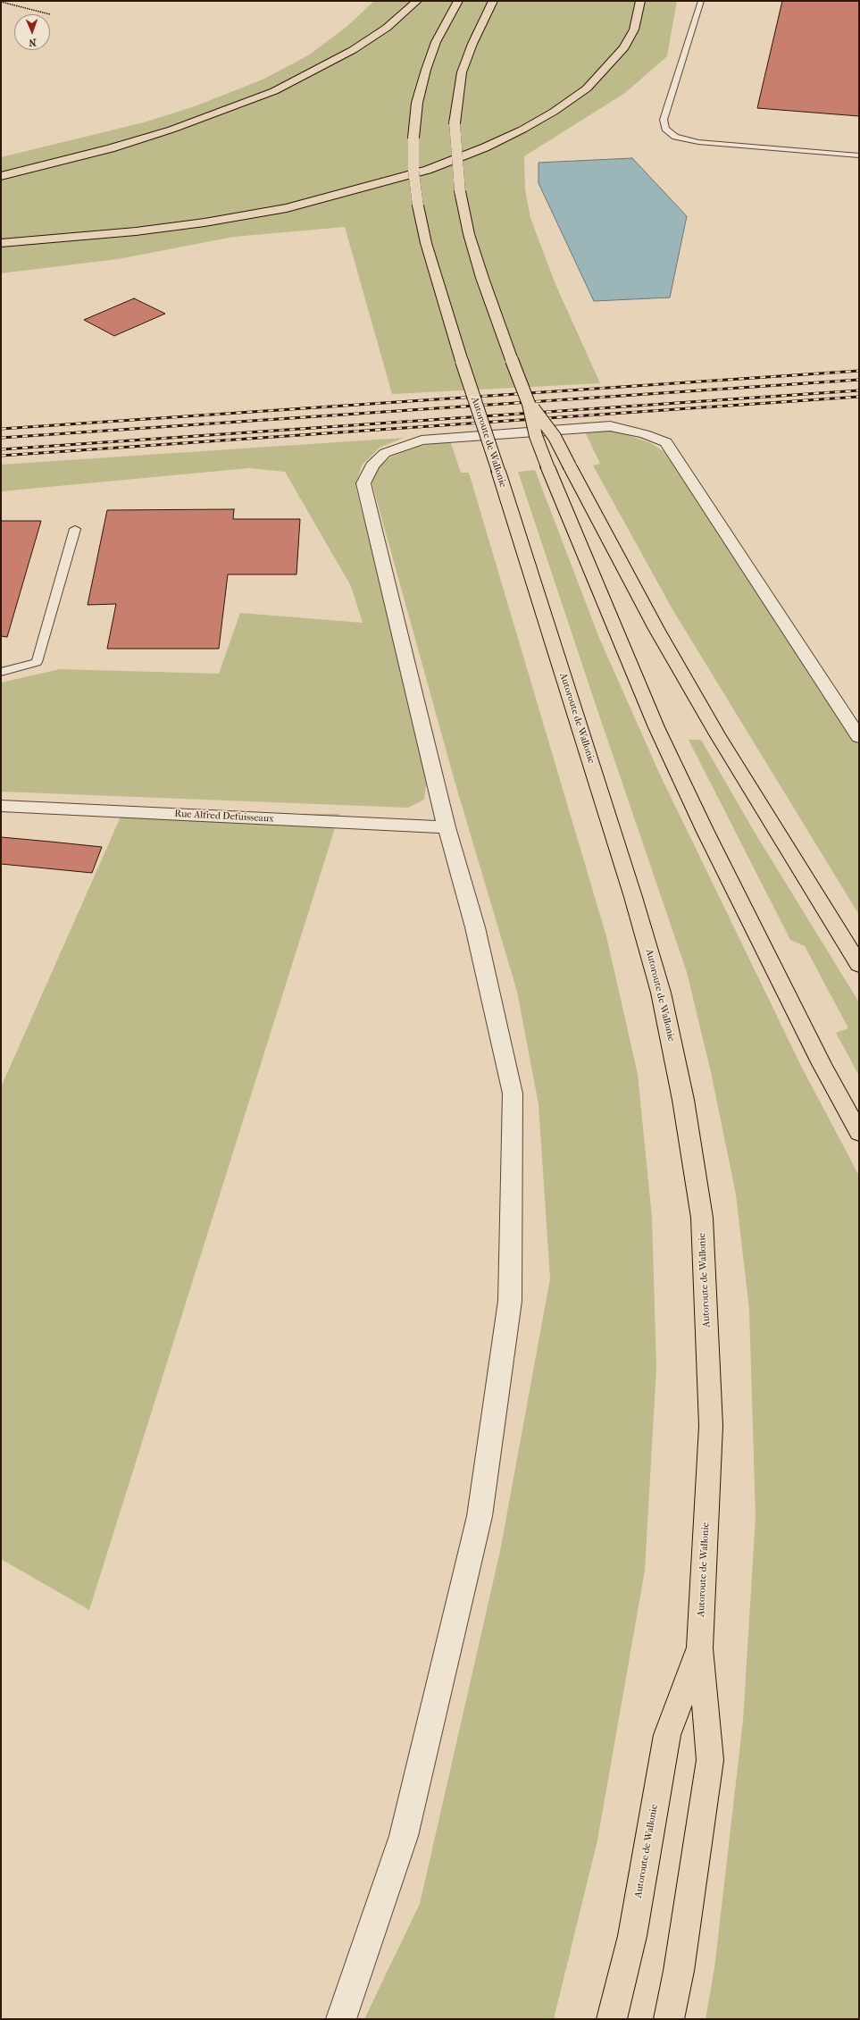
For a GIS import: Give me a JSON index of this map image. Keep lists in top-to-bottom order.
{
  "streets": {
    "highway": ["Autoroute de Wallonie"],
    "street": ["Rue Alfred Defuisseaux"]
  },
  "north": "bottom"
}
